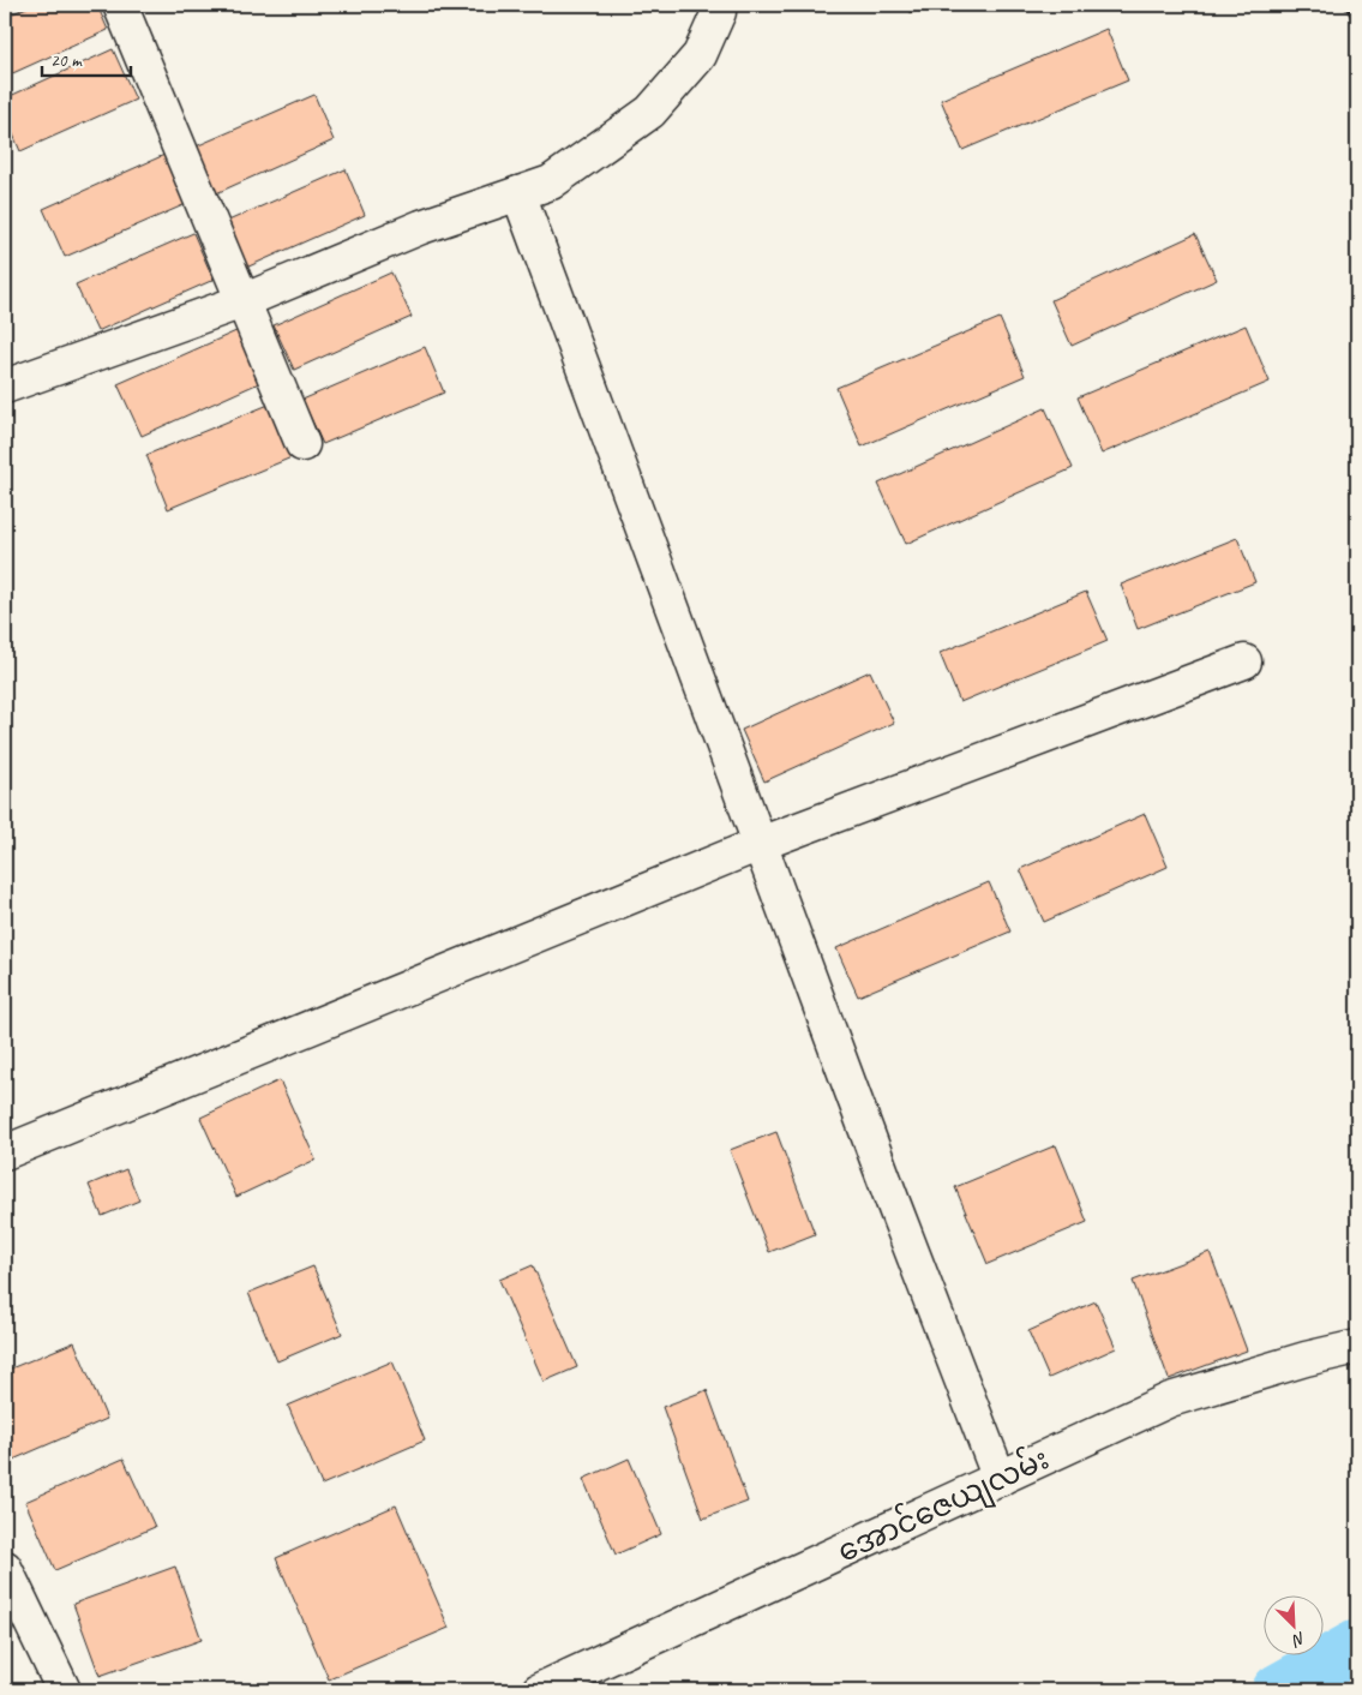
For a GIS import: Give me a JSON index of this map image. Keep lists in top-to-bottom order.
{
  "streets": {
    "street": ["အောင်ဇေယျလမ်း"]
  },
  "scale_bar": "20 m",
  "north": "bottom right"
}
